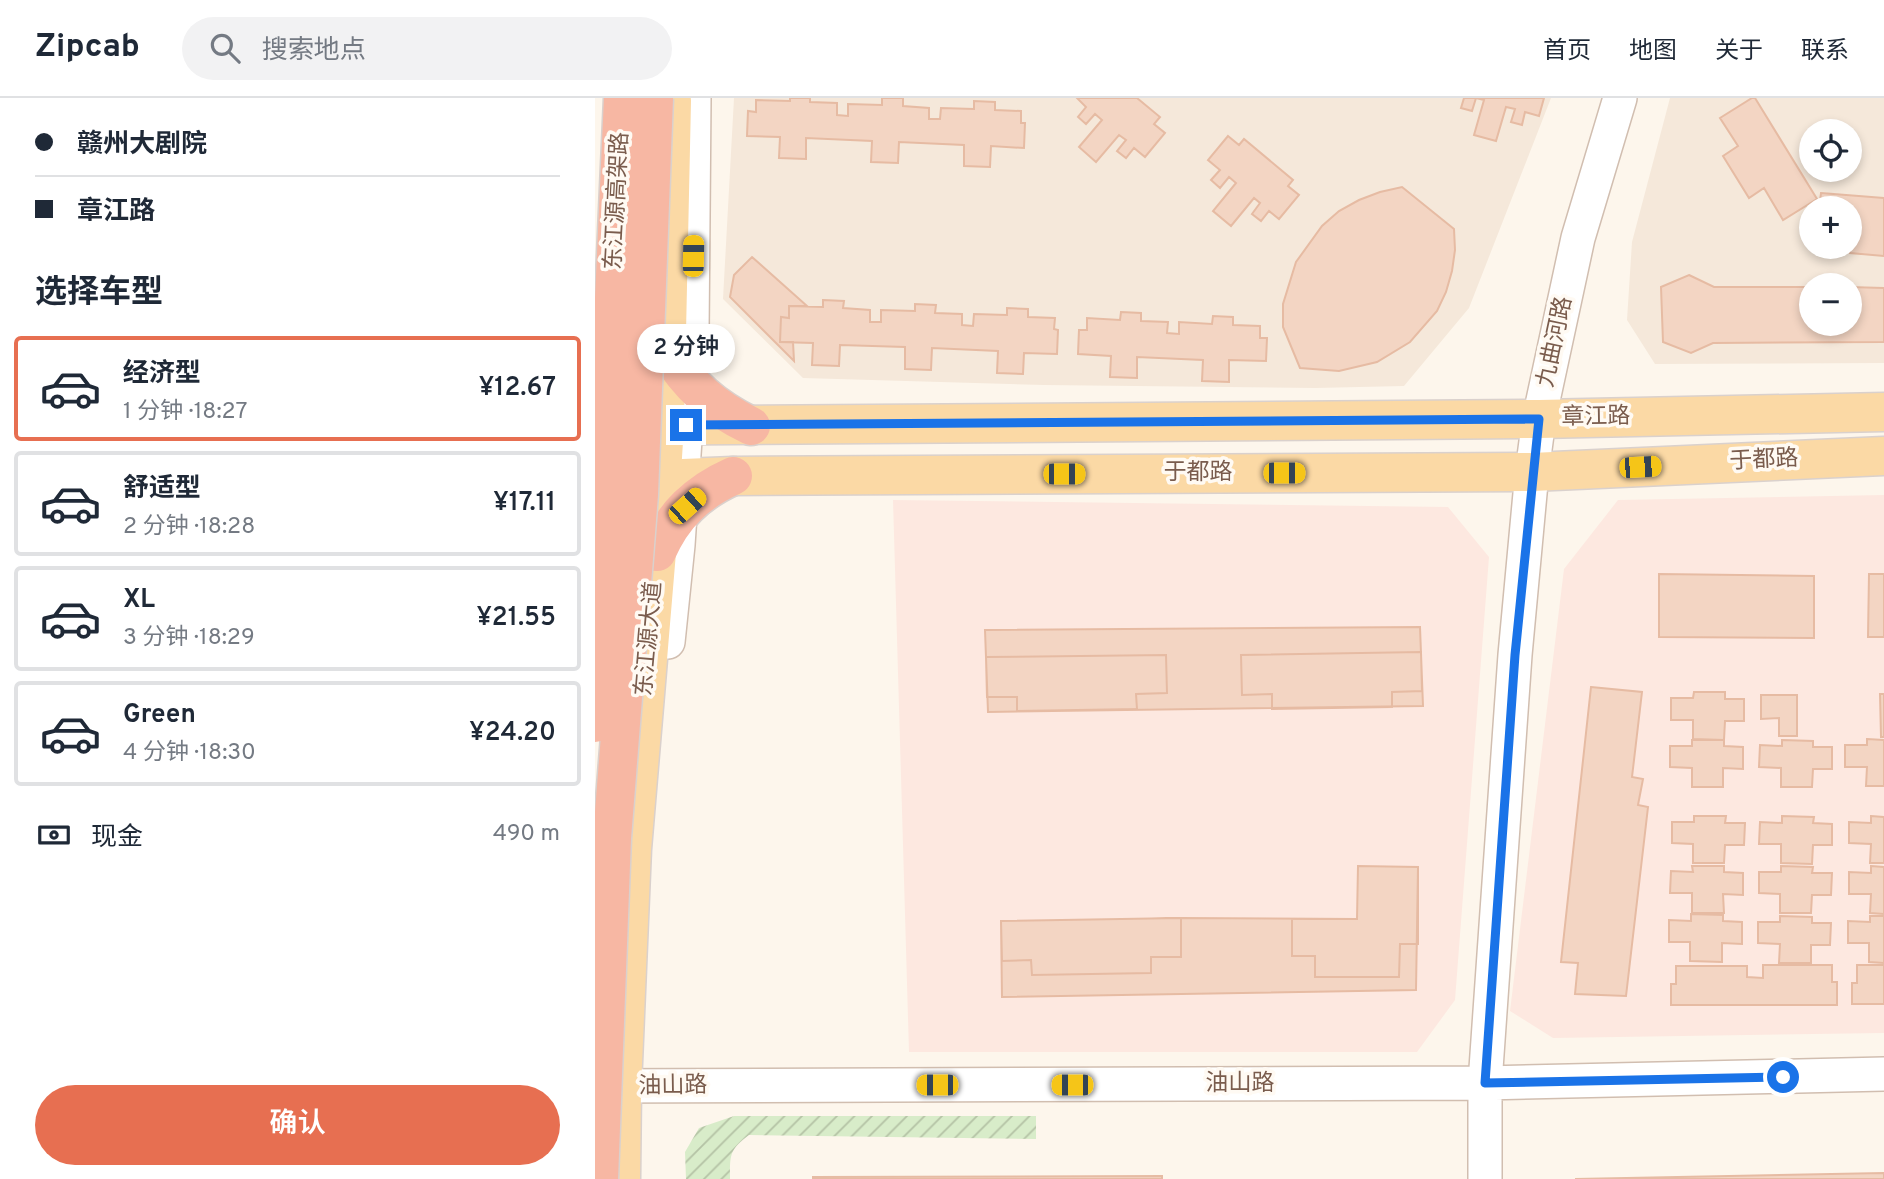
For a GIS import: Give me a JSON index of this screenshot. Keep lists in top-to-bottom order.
{
  "streets": {
    "highway": ["东江源高架路"],
    "main road": ["章江路", "于都路", "东江源大道"],
    "street": ["九曲河路", "油山路"]
  },
  "crossings": [
    ["九曲河路", "章江路"],
    ["九曲河路", "于都路"],
    ["九曲河路", "油山路"],
    ["章江路", "东江源大道"],
    ["东江源大道", "油山路"]
  ],
  "page": {
    "header": "Zipcab",
    "search": "搜索地点",
    "nav": [
      "首页",
      "地图",
      "关于",
      "联系"
    ],
    "banner": ["赣州大剧院", "章江路"],
    "map_buttons": ["+", "−"],
    "heading": "选择车型",
    "bubble": "2 分钟",
    "list": [
      {
        "name": "经济型",
        "note": "1 分钟 · 18:27",
        "value": "¥12.67"
      },
      {
        "name": "舒适型",
        "note": "2 分钟 · 18:28",
        "value": "¥17.11"
      },
      {
        "name": "XL",
        "note": "3 分钟 · 18:29",
        "value": "¥21.55"
      },
      {
        "name": "Green",
        "note": "4 分钟 · 18:30",
        "value": "¥24.20"
      }
    ],
    "pay": ["现金", "490 m"],
    "buttons": "确认"
  }
}
